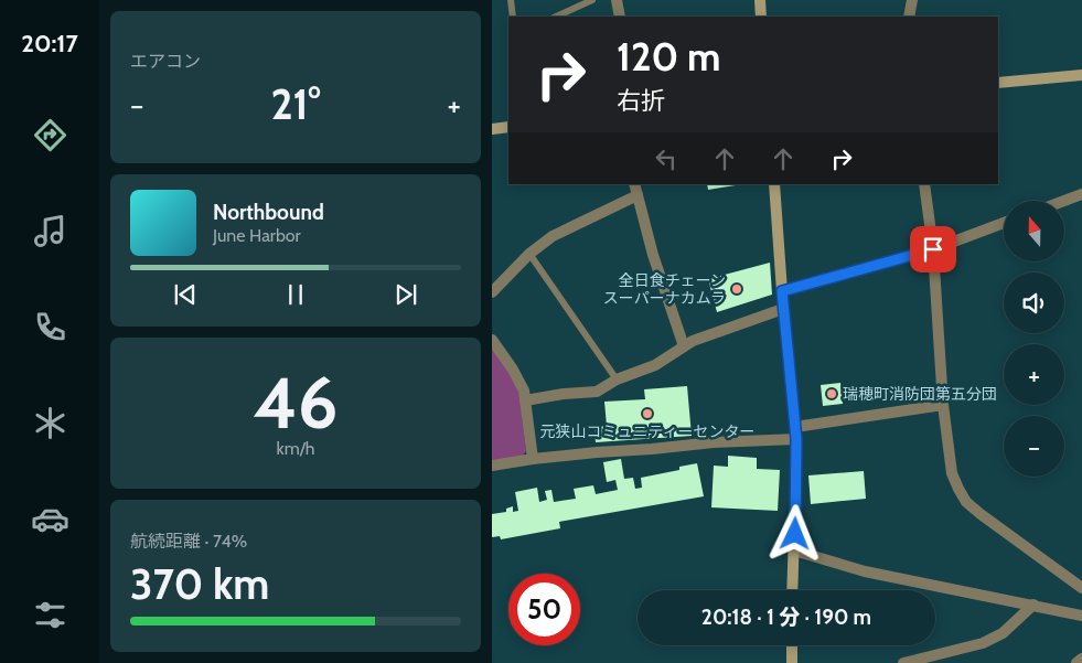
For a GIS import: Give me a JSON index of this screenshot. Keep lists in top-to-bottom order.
{
  "places": ["全日食チェーン スーパーナカムラ", "瑞穂町消防団第五分団", "元狭山コミュニティーセンター"],
  "north": "top",
  "page": {
    "tabs": "20:17",
    "tile": [
      "エアコン",
      ["46", "km/h"],
      ["航続距離 · 74%", "370 km"]
    ],
    "turn": ["120 m", "右折"],
    "heat": ["−", "21°", "+"],
    "song": ["Northbound", "June Harbor"],
    "map_buttons": ["+", "−"],
    "limit": "50",
    "trip": "20:18 · 1 分 · 190 m"
  }
}
